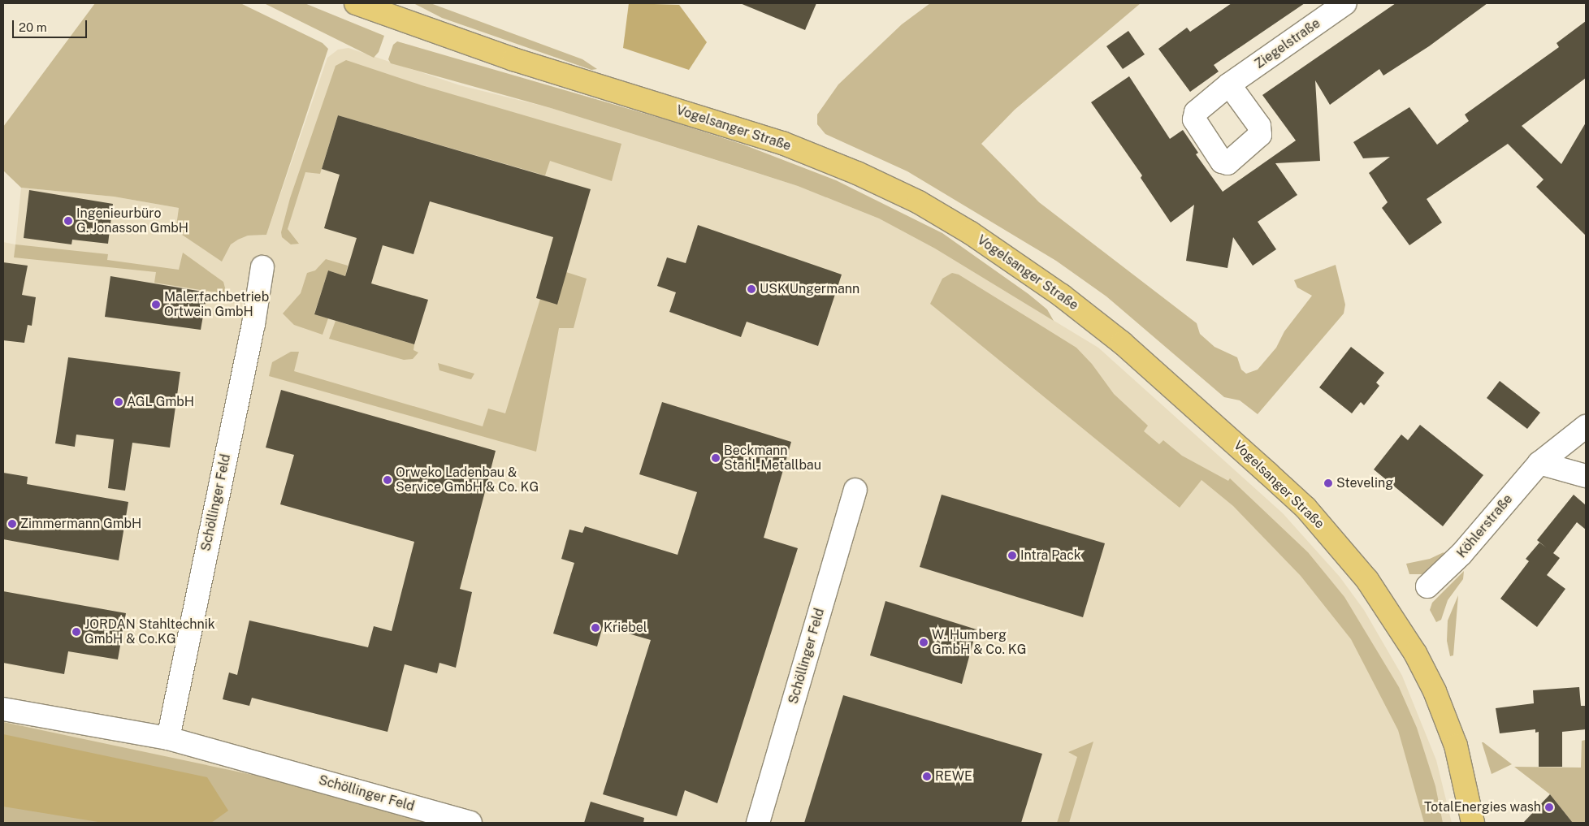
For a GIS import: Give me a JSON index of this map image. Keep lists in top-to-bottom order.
{
  "streets": {
    "main road": ["Vogelsanger Straße"],
    "street": ["Ziegelstraße", "Schöllinger Feld", "Köhlerstraße"]
  },
  "places": [
    "Ingenieurbüro G. Jonasson GmbH",
    "USK Ungermann",
    "Malerfachbetrieb Ortwein GmbH",
    "AGL GmbH",
    "Beckmann Stahl-Metallbau",
    "Orweko Ladenbau & Service GmbH & Co. KG",
    "Steveling",
    "Zimmermann GmbH",
    "Intra Pack",
    "Kriebel",
    "JORDAN Stahltechnik GmbH & Co.KG",
    "W. Humberg GmbH & Co. KG",
    "REWE",
    "TotalEnergies wash"
  ],
  "scale_bar": "20 m"
}
